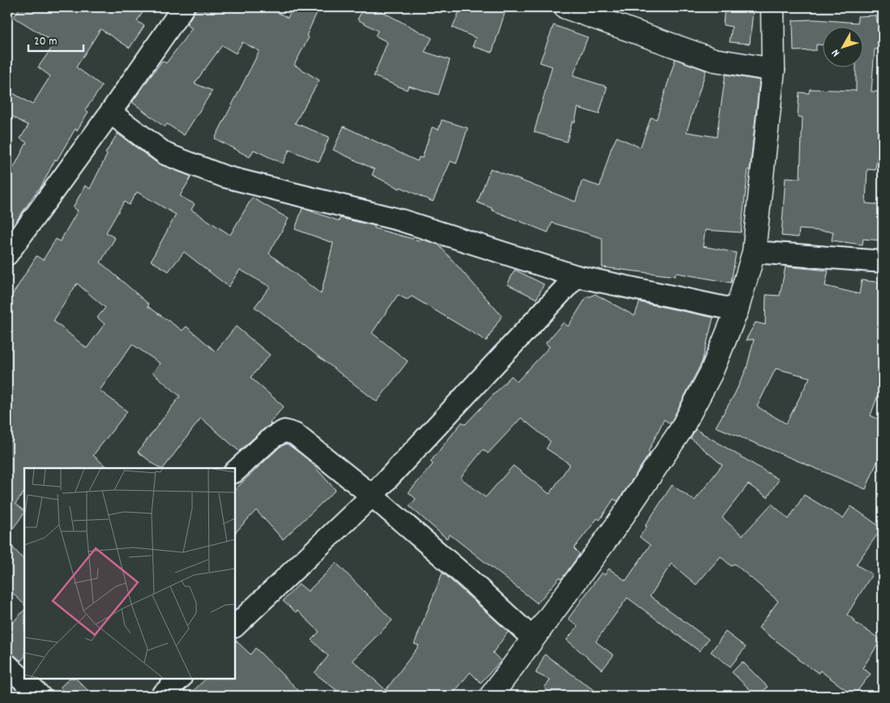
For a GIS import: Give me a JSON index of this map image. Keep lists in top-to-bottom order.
{
  "scale_bar": "20 m",
  "north": "bottom left"
}
